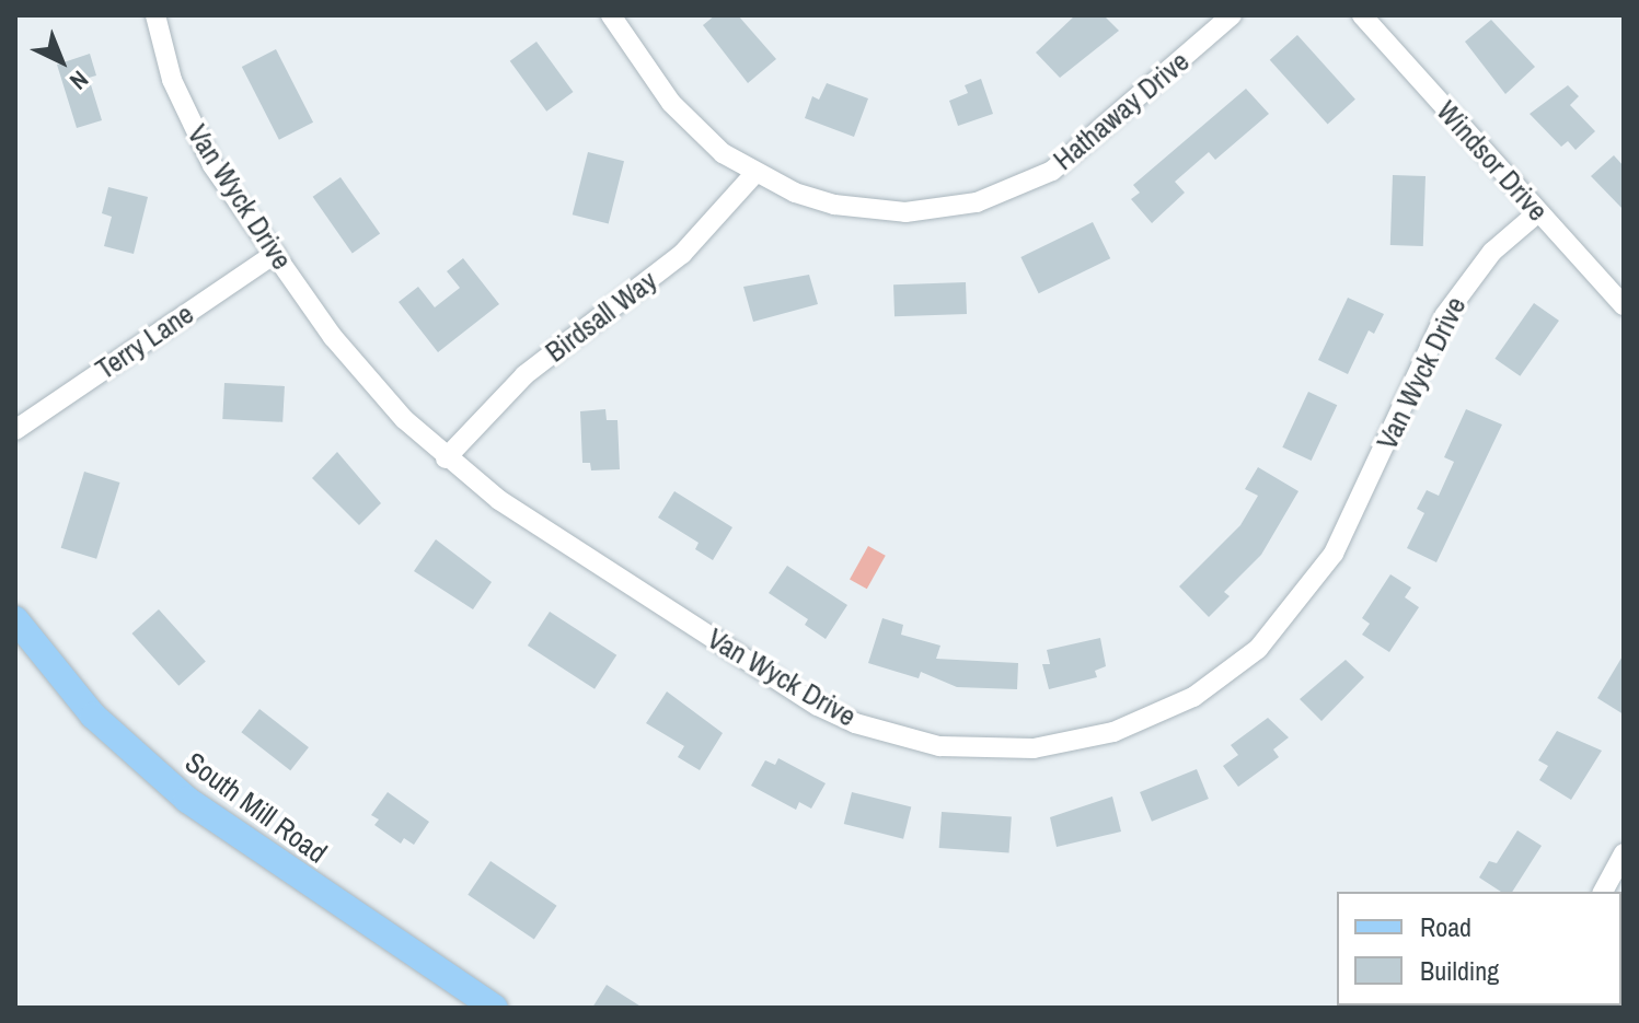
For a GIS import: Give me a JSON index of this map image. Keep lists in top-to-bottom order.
{
  "streets": {
    "main road": ["South Mill Road"],
    "street": [
      "Hathaway Drive",
      "Windsor Drive",
      "Van Wyck Drive",
      "Birdsall Way",
      "Terry Lane"
    ]
  },
  "crossings": [
    ["Hathaway Drive", "Birdsall Way"],
    ["Windsor Drive", "Van Wyck Drive"],
    ["Van Wyck Drive", "Birdsall Way"],
    ["Van Wyck Drive", "Terry Lane"]
  ],
  "legend": ["Road", "Building"],
  "north": "bottom right"
}
